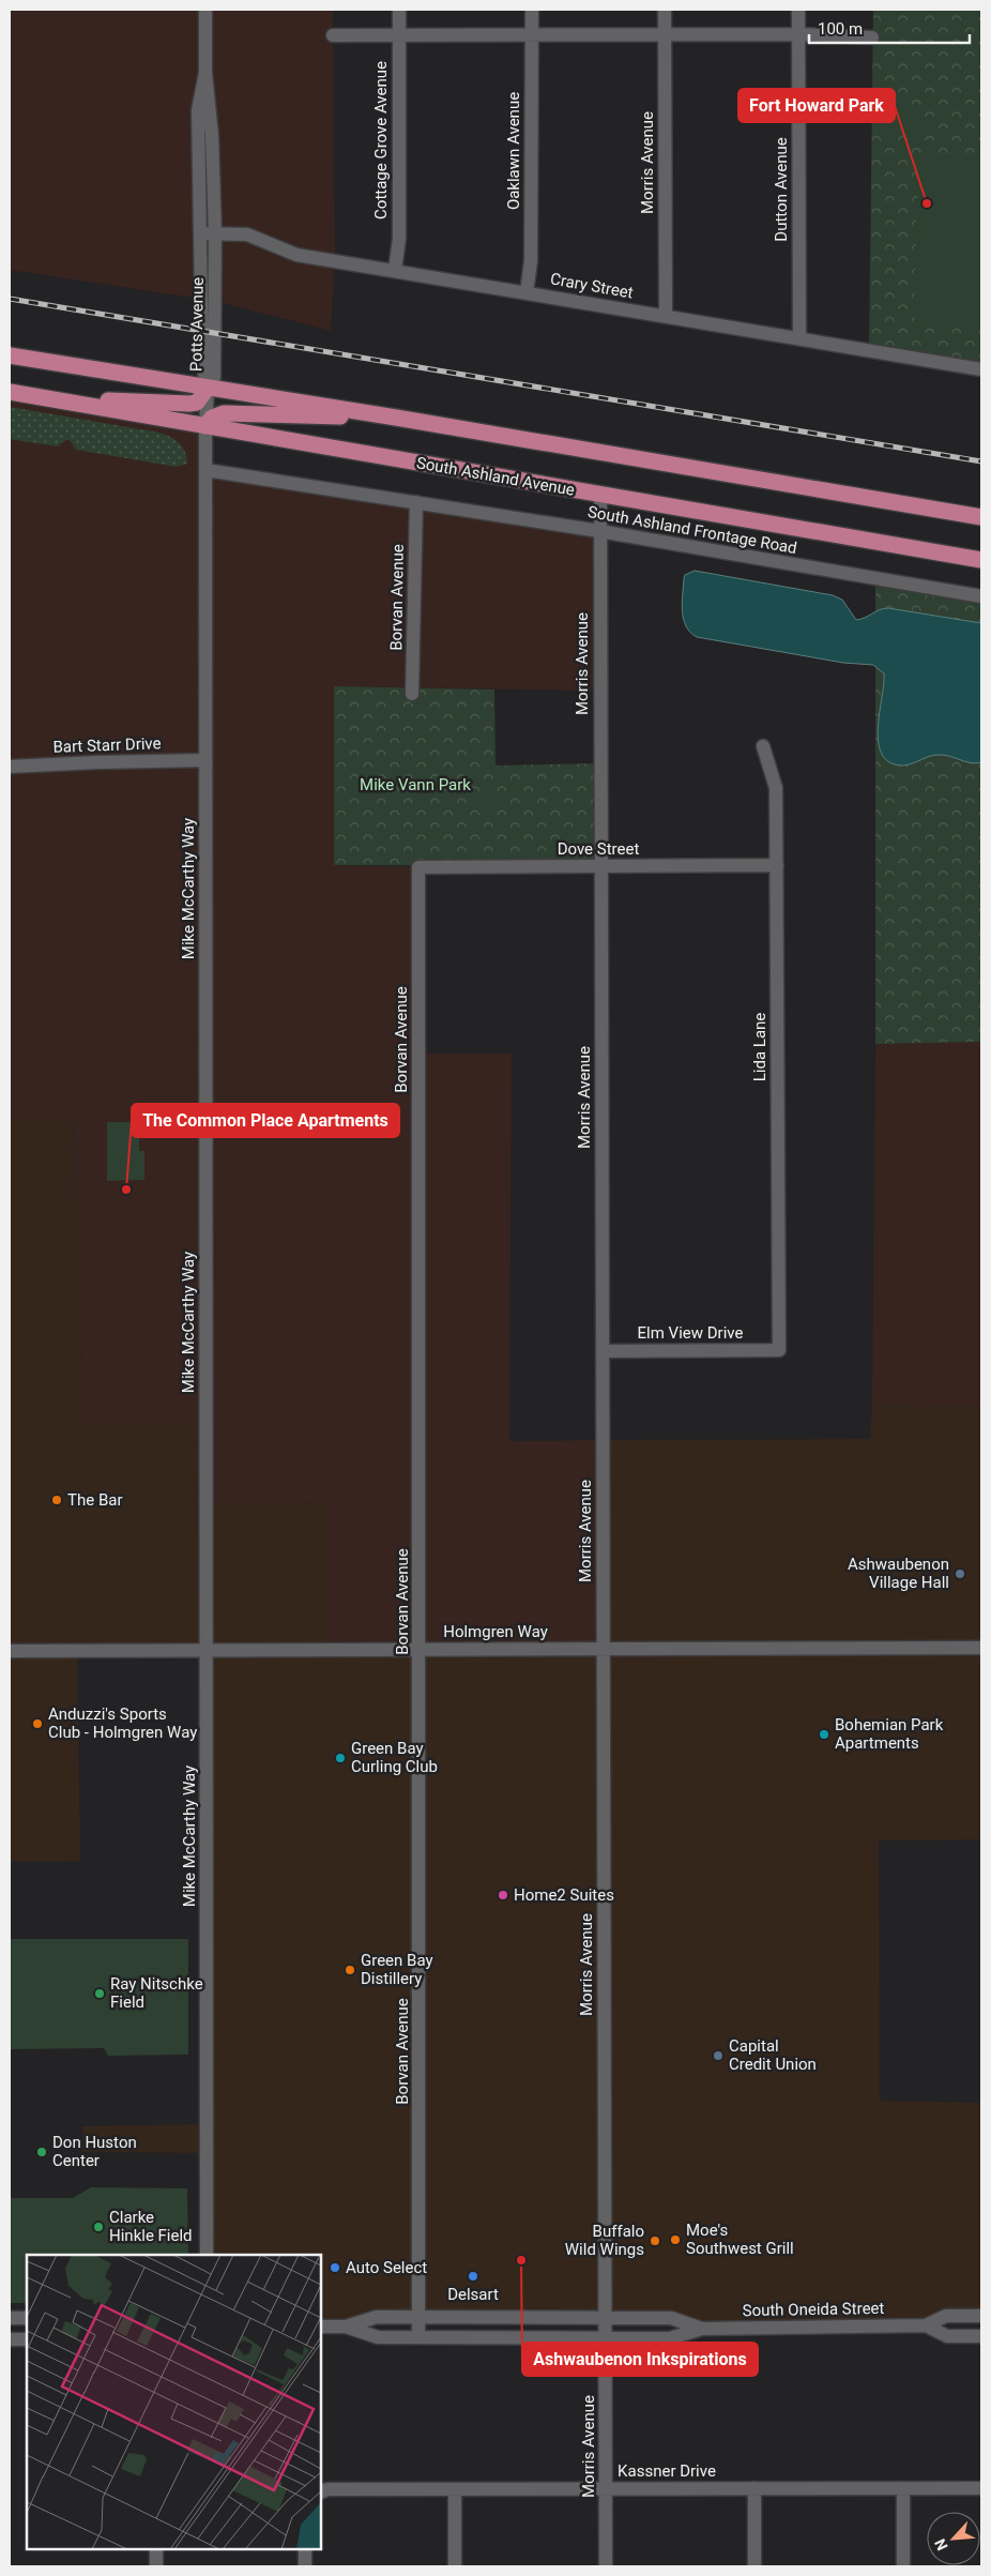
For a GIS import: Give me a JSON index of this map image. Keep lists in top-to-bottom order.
{
  "streets": {
    "main road": ["South Ashland Avenue"],
    "street": [
      "Cottage Grove Avenue",
      "Oaklawn Avenue",
      "Morris Avenue",
      "Dutton Avenue",
      "Crary Street",
      "Potts Avenue",
      "South Ashland Frontage Road",
      "Borvan Avenue",
      "Bart Starr Drive",
      "Dove Street",
      "Mike McCarthy Way",
      "Lida Lane",
      "Elm View Drive",
      "Holmgren Way",
      "South Oneida Street",
      "Kassner Drive"
    ]
  },
  "crossings": [
    ["Cottage Grove Avenue", "Crary Street"],
    ["Oaklawn Avenue", "Crary Street"],
    ["Morris Avenue", "Crary Street"],
    ["Morris Avenue", "South Ashland Avenue"],
    ["Morris Avenue", "South Ashland Frontage Road"],
    ["Morris Avenue", "Dove Street"],
    ["Morris Avenue", "Elm View Drive"],
    ["Morris Avenue", "Holmgren Way"],
    ["Morris Avenue", "South Oneida Street"],
    ["Morris Avenue", "Kassner Drive"],
    ["Dutton Avenue", "Crary Street"],
    ["Crary Street", "Potts Avenue"],
    ["Potts Avenue", "Mike McCarthy Way"],
    ["South Ashland Avenue", "Mike McCarthy Way"],
    ["South Ashland Frontage Road", "Borvan Avenue"],
    ["South Ashland Frontage Road", "Mike McCarthy Way"],
    ["Borvan Avenue", "Dove Street"],
    ["Borvan Avenue", "Holmgren Way"],
    ["Borvan Avenue", "South Oneida Street"],
    ["Bart Starr Drive", "Mike McCarthy Way"],
    ["Dove Street", "Lida Lane"],
    ["Mike McCarthy Way", "Holmgren Way"],
    ["Lida Lane", "Elm View Drive"]
  ],
  "parks": ["Mike Vann Park"],
  "places": [
    "Fort Howard Park",
    "The Common Place Apartments",
    "The Bar",
    "Ashwaubenon Village Hall",
    "Anduzzi's Sports Club - Holmgren Way",
    "Bohemian Park Apartments",
    "Green Bay Curling Club",
    "Home2 Suites",
    "Green Bay Distillery",
    "Ray Nitschke Field",
    "Capital Credit Union",
    "Don Huston Center",
    "Clarke Hinkle Field",
    "Moe's Southwest Grill",
    "Buffalo Wild Wings",
    "Ashwaubenon Inkspirations",
    "Auto Select",
    "Delsart"
  ],
  "scale_bar": "100 m",
  "north": "bottom left"
}
